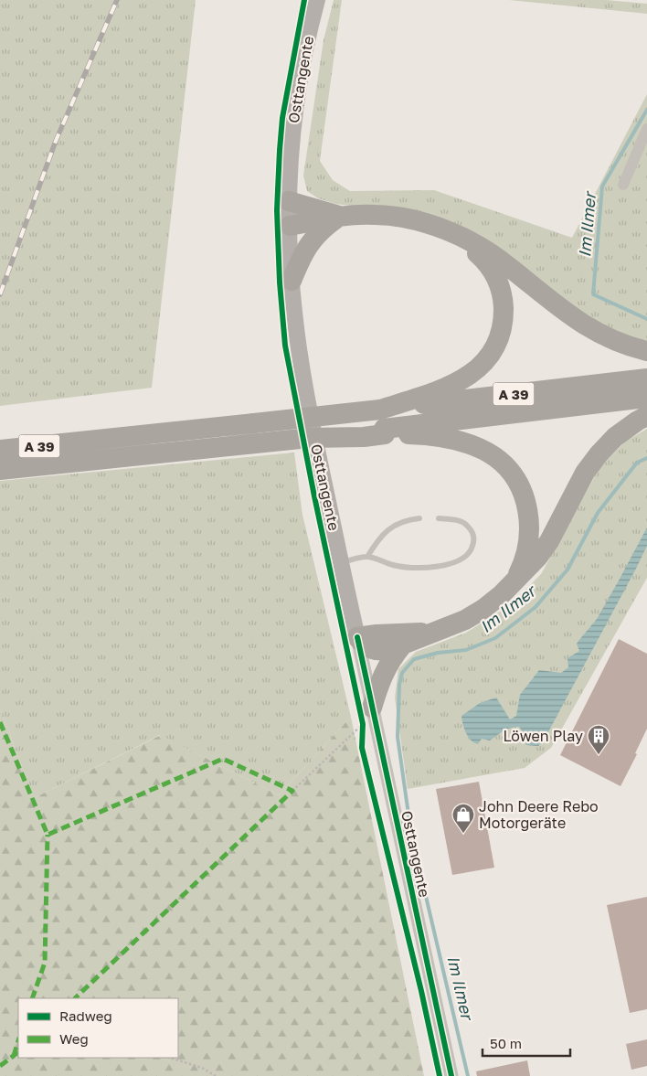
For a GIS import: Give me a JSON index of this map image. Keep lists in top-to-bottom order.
{
  "streets": {
    "highway": ["A 39"],
    "main road": ["Osttangente"]
  },
  "water": ["Im Ilmer"],
  "places": {
    "building": ["Löwen Play"],
    "shop": ["John Deere Rebo Motorgeräte"]
  },
  "legend": ["Radweg", "Weg"],
  "scale_bar": "50 m"
}
